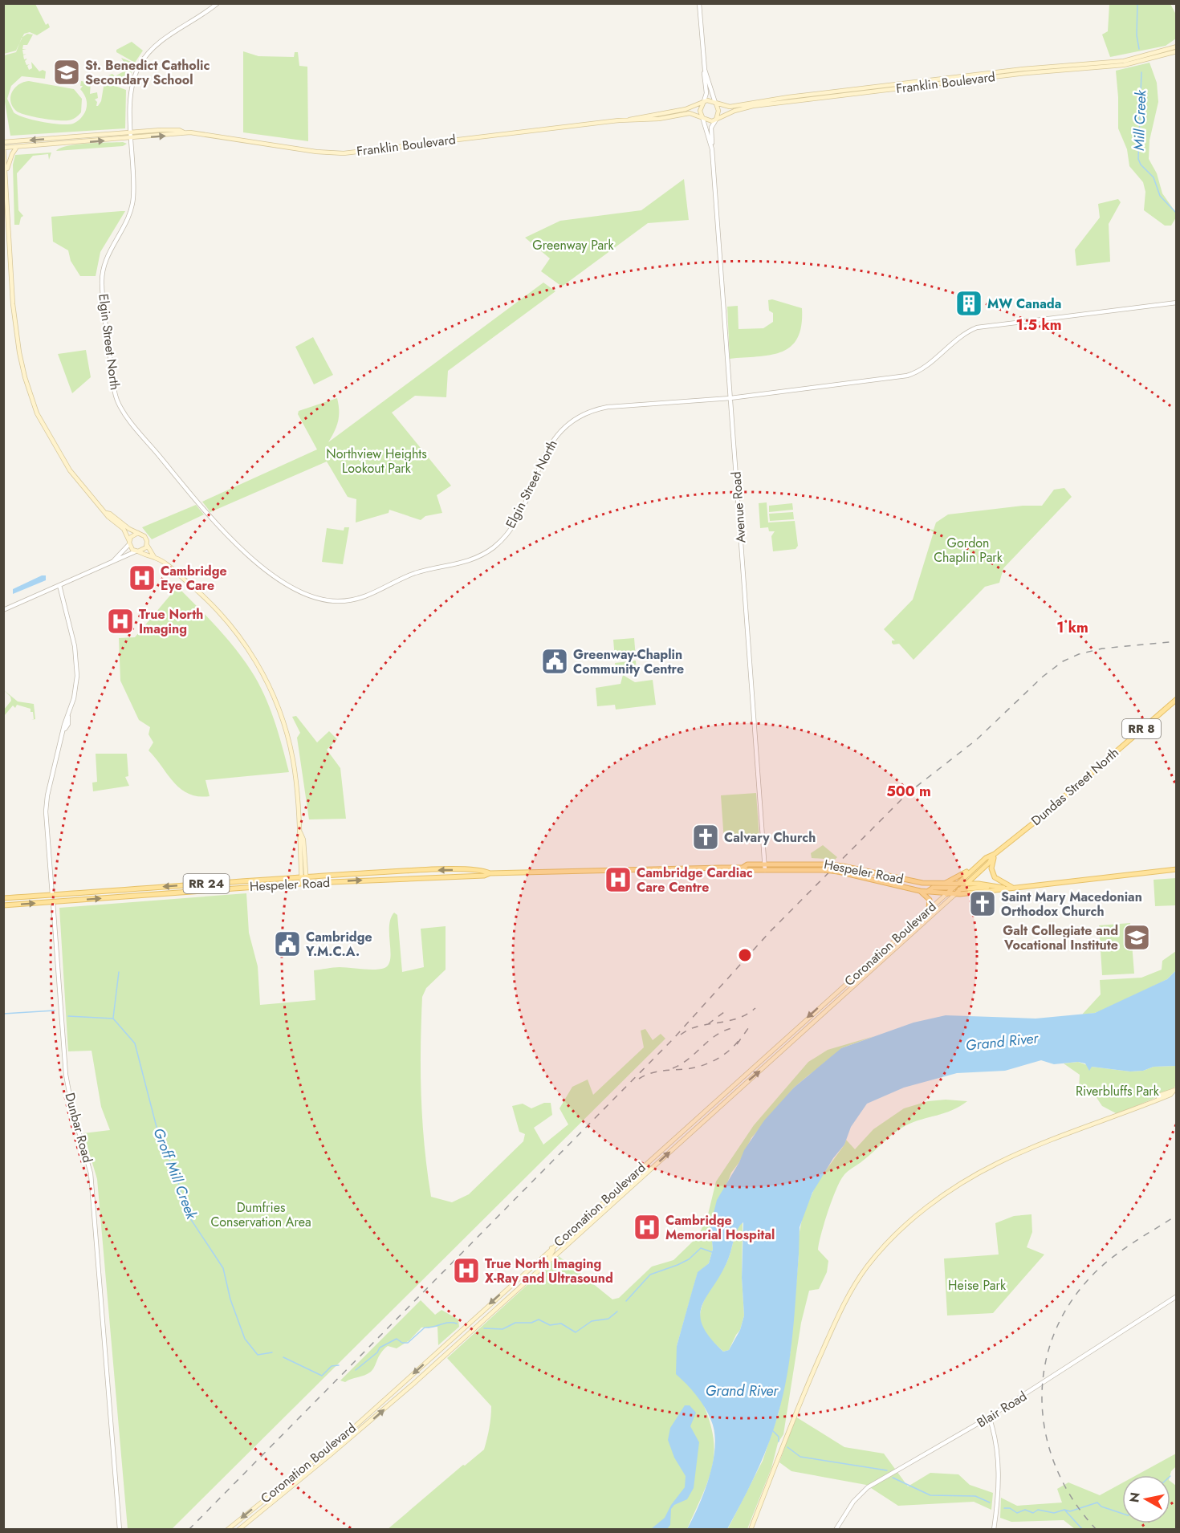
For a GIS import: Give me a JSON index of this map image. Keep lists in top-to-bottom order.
{
  "streets": {
    "main road": [
      "Franklin Boulevard",
      "RR 8",
      "Dundas Street North",
      "Hespeler Road",
      "RR 24",
      "Coronation Boulevard",
      "Dunbar Road"
    ],
    "street": ["Elgin Street North", "Avenue Road", "Blair Road"]
  },
  "crossings": [
    ["Franklin Boulevard", "Elgin Street North"],
    ["Franklin Boulevard", "Avenue Road"],
    ["Elgin Street North", "Avenue Road"],
    ["Avenue Road", "Hespeler Road"],
    ["Dundas Street North", "Hespeler Road"],
    ["Dundas Street North", "RR 24"],
    ["Dundas Street North", "Coronation Boulevard"],
    ["Hespeler Road", "RR 24"],
    ["Hespeler Road", "Coronation Boulevard"],
    ["Hespeler Road", "Dunbar Road"],
    ["RR 24", "Coronation Boulevard"]
  ],
  "water": ["Mill Creek", "Grand River", "Groff Mill Creek"],
  "parks": [
    "Greenway Park",
    "Northview Heights Lookout Park",
    "Gordon Chaplin Park",
    "Riverbluffs Park",
    "Dumfries Conservation Area",
    "Heise Park"
  ],
  "places": {
    "school or university": ["St. Benedict Catholic Secondary School", "Galt Collegiate and Vocational Institute"],
    "building": ["MW Canada"],
    "hospital": [
      "Cambridge Eye Care",
      "True North Imaging",
      "Cambridge Cardiac Care Centre",
      "Cambridge Memorial Hospital",
      "True North Imaging X-Ray and Ultrasound"
    ],
    "public building": ["Greenway-Chaplin Community Centre", "Cambridge Y.M.C.A."],
    "church": ["Calvary Church", "Saint Mary Macedonian Orthodox Church"]
  },
  "north": "left",
  "rings": ["1.5 km", "1 km", "500 m"]
}
